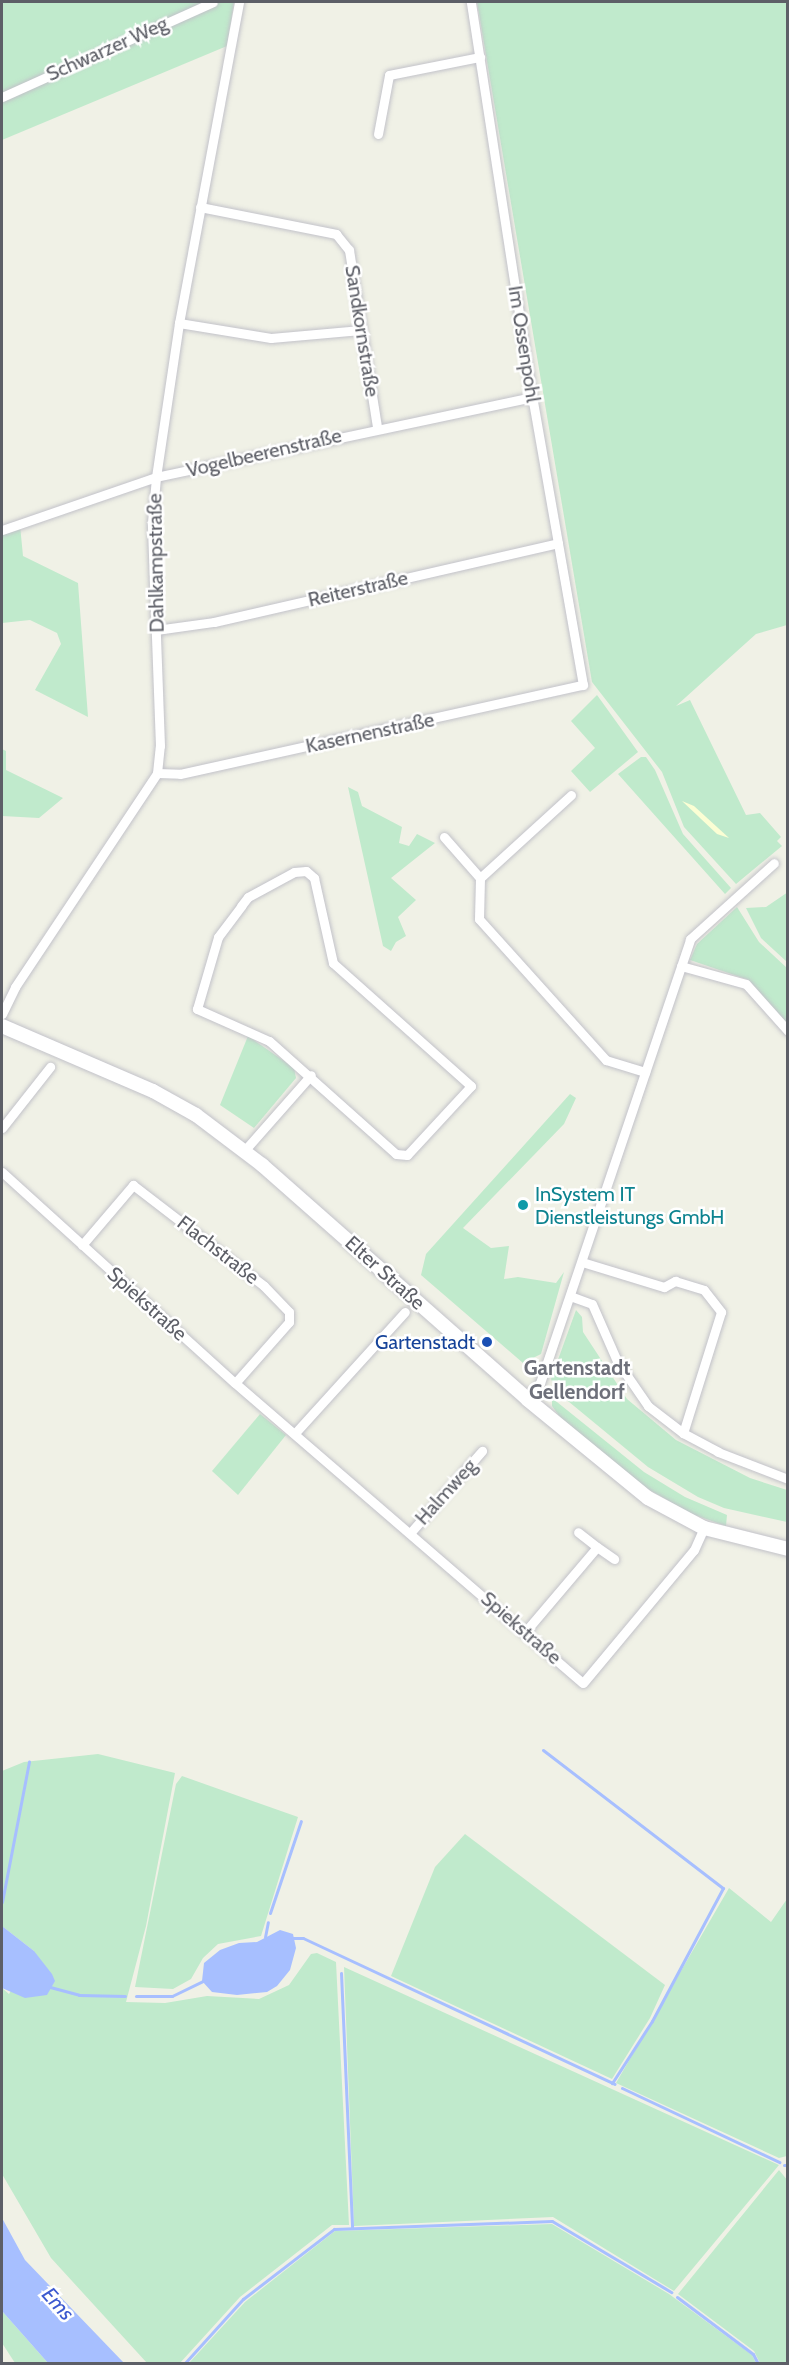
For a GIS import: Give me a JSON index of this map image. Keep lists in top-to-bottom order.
{
  "streets": {
    "main road": ["Elter Straße"],
    "street": [
      "Schwarzer Weg",
      "Sandkornstraße",
      "Im Ossenpohl",
      "Vogelbeerenstraße",
      "Dahlkampstraße",
      "Reiterstraße",
      "Kasernenstraße",
      "Flachstraße",
      "Spiekstraße",
      "Halmweg"
    ]
  },
  "crossings": [
    ["Sandkornstraße", "Vogelbeerenstraße"],
    ["Sandkornstraße", "Dahlkampstraße"],
    ["Im Ossenpohl", "Vogelbeerenstraße"],
    ["Im Ossenpohl", "Reiterstraße"],
    ["Im Ossenpohl", "Kasernenstraße"],
    ["Vogelbeerenstraße", "Dahlkampstraße"],
    ["Dahlkampstraße", "Reiterstraße"],
    ["Dahlkampstraße", "Kasernenstraße"],
    ["Flachstraße", "Spiekstraße"],
    ["Elter Straße", "Spiekstraße"],
    ["Spiekstraße", "Halmweg"]
  ],
  "districts": ["Gartenstadt Gellendorf"],
  "water": ["Ems"],
  "places": ["InSystem IT Dienstleistungs GmbH", "Gartenstadt"]
}
